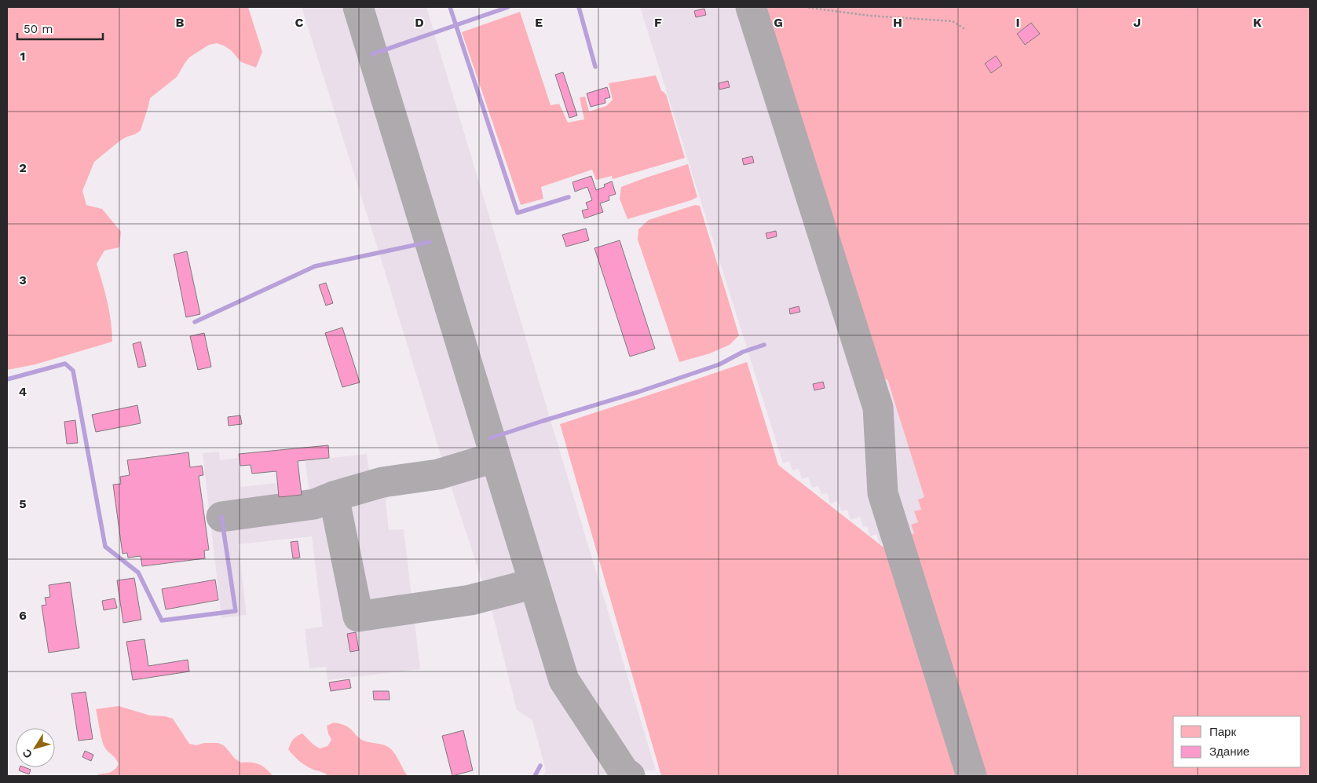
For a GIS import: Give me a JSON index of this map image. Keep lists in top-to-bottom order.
{
  "legend": ["Парк", "Здание"],
  "scale_bar": "50 m",
  "north": "bottom left",
  "grid": {
    "columns": [
      "B",
      "C",
      "D",
      "E",
      "F",
      "G",
      "H",
      "I",
      "J",
      "K"
    ],
    "rows": [
      "1",
      "2",
      "3",
      "4",
      "5",
      "6"
    ]
  }
}
